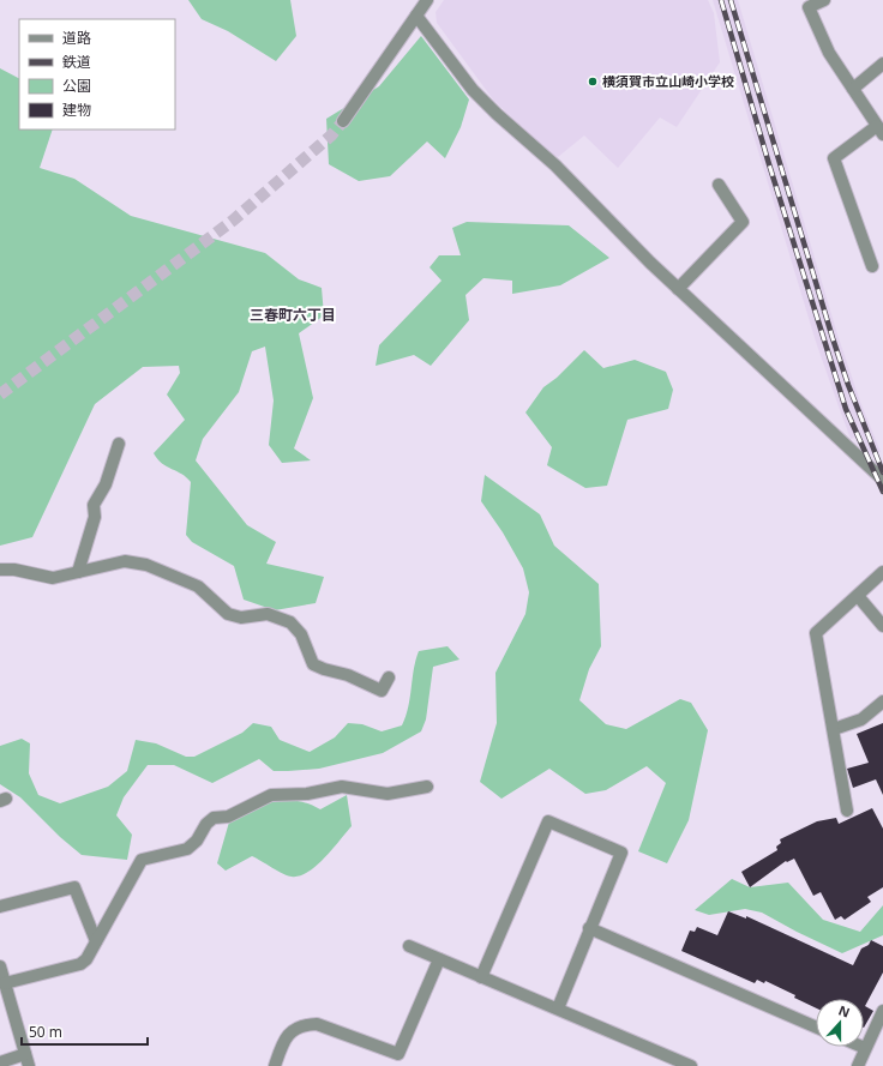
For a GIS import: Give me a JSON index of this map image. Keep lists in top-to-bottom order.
{
  "districts": ["三春町六丁目"],
  "places": ["横須賀市立山崎小学校"],
  "legend": [
    "道路",
    "鉄道",
    "公園",
    "建物"
  ],
  "scale_bar": "50 m",
  "north": "top"
}
